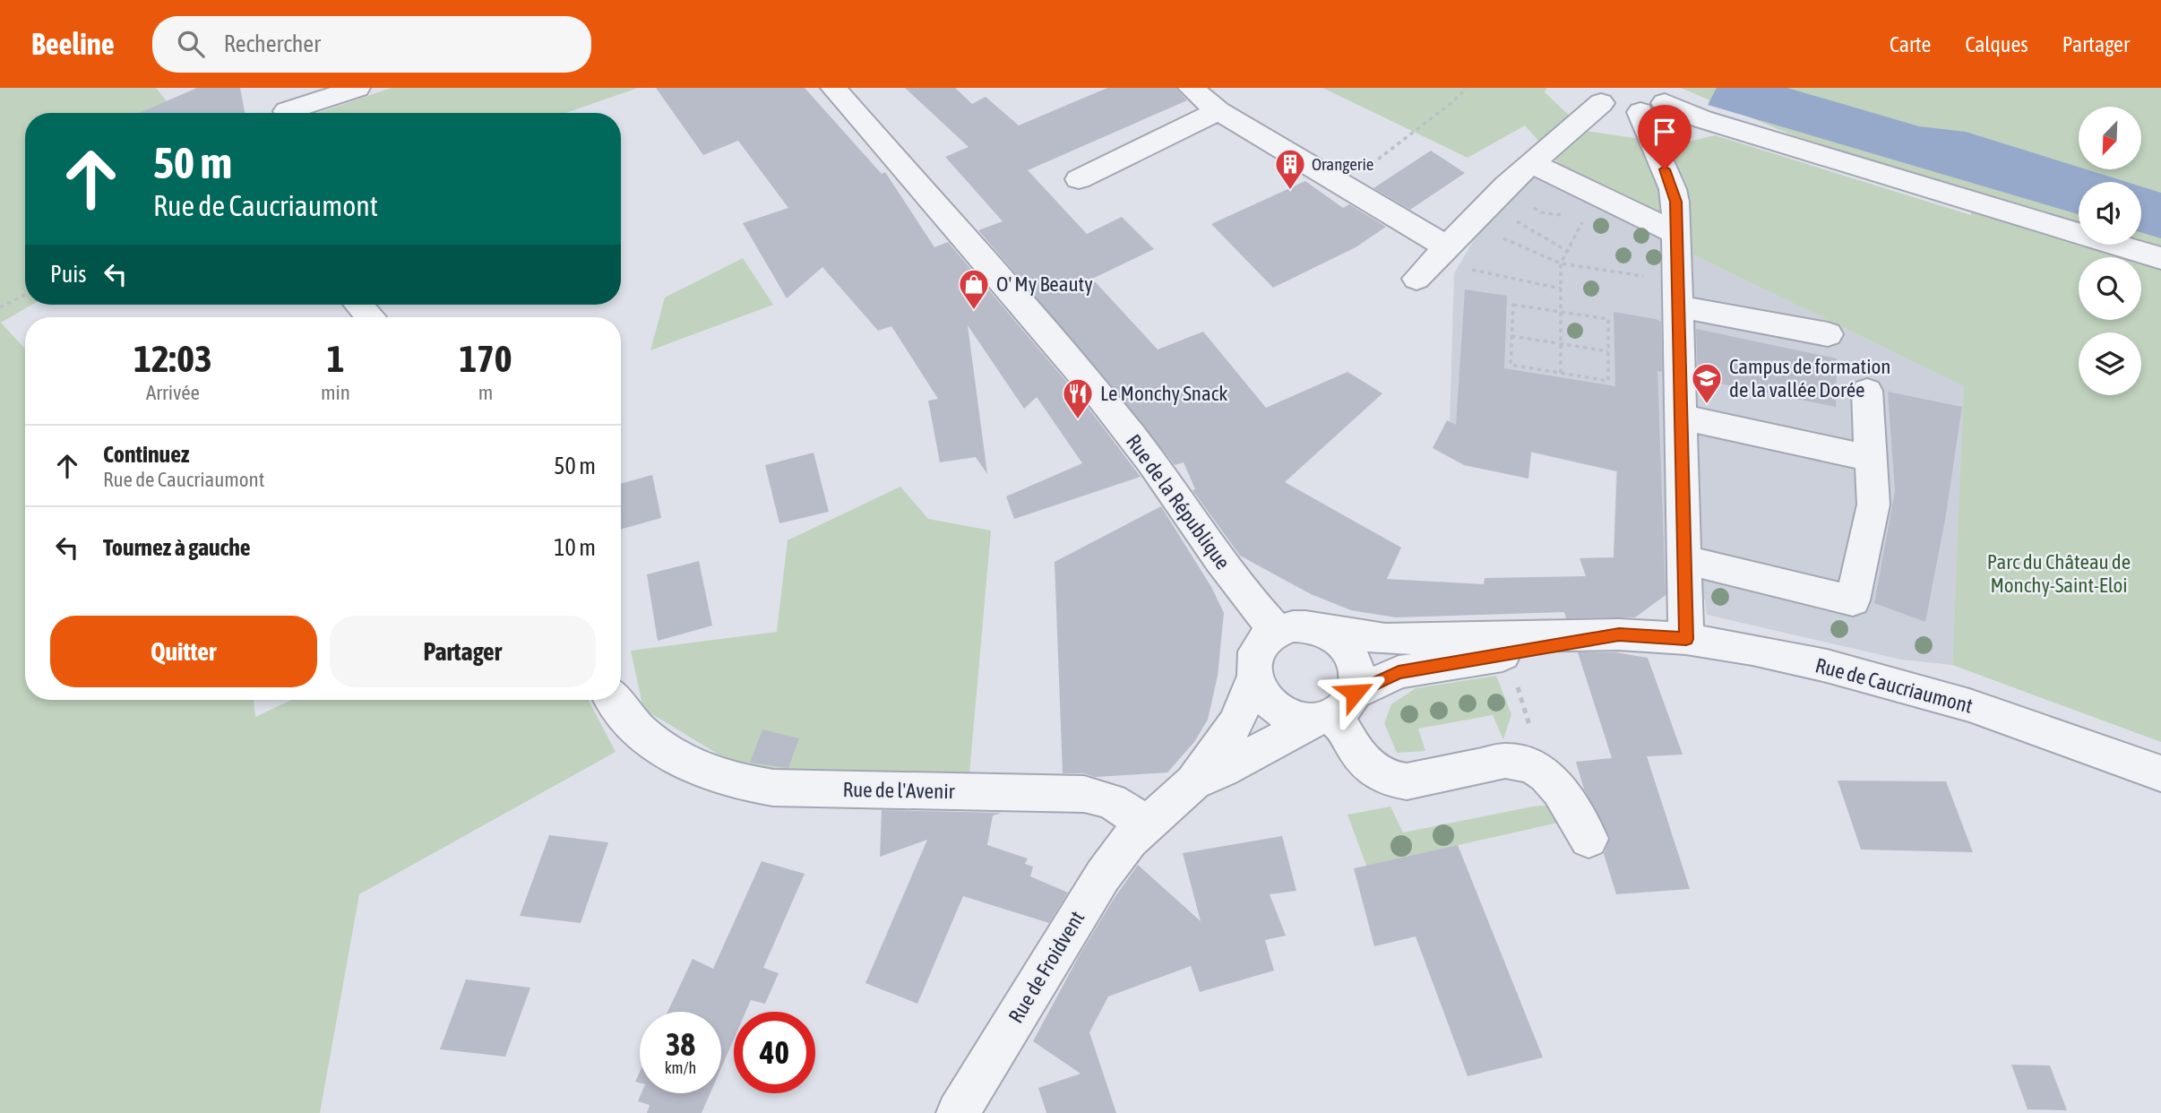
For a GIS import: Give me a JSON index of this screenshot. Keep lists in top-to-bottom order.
{
  "streets": {
    "street": [
      "Rue de la République",
      "Rue de Caucriaumont",
      "Rue de l'Avenir",
      "Rue de Froidvent"
    ]
  },
  "crossings": [
    ["Rue de l'Avenir", "Rue de Froidvent"]
  ],
  "parks": ["Parc du Château de Monchy-Saint-Eloi"],
  "places": {
    "building": ["Orangerie"],
    "shop": ["O' My Beauty"],
    "school or university": ["Campus de formation de la vallée Dorée"],
    "restaurant": ["Le Monchy Snack"]
  },
  "north": "bottom left",
  "page": {
    "header": "Beeline",
    "search": "Rechercher",
    "nav": ["Carte", "Calques", "Partager"],
    "turn": ["50 m", "Rue de Caucriaumont"],
    "then": "Puis",
    "eta": [
      "12:03",
      "Arrivée",
      "1",
      "min",
      "170",
      "m"
    ],
    "list": [
      {
        "name": "Continuez",
        "note": "Rue de Caucriaumont",
        "value": "50 m"
      },
      {
        "name": "Tournez à gauche",
        "value": "10 m"
      }
    ],
    "buttons": ["Quitter", "Partager"],
    "speed": "38 km/h",
    "limit": "40"
  }
}
